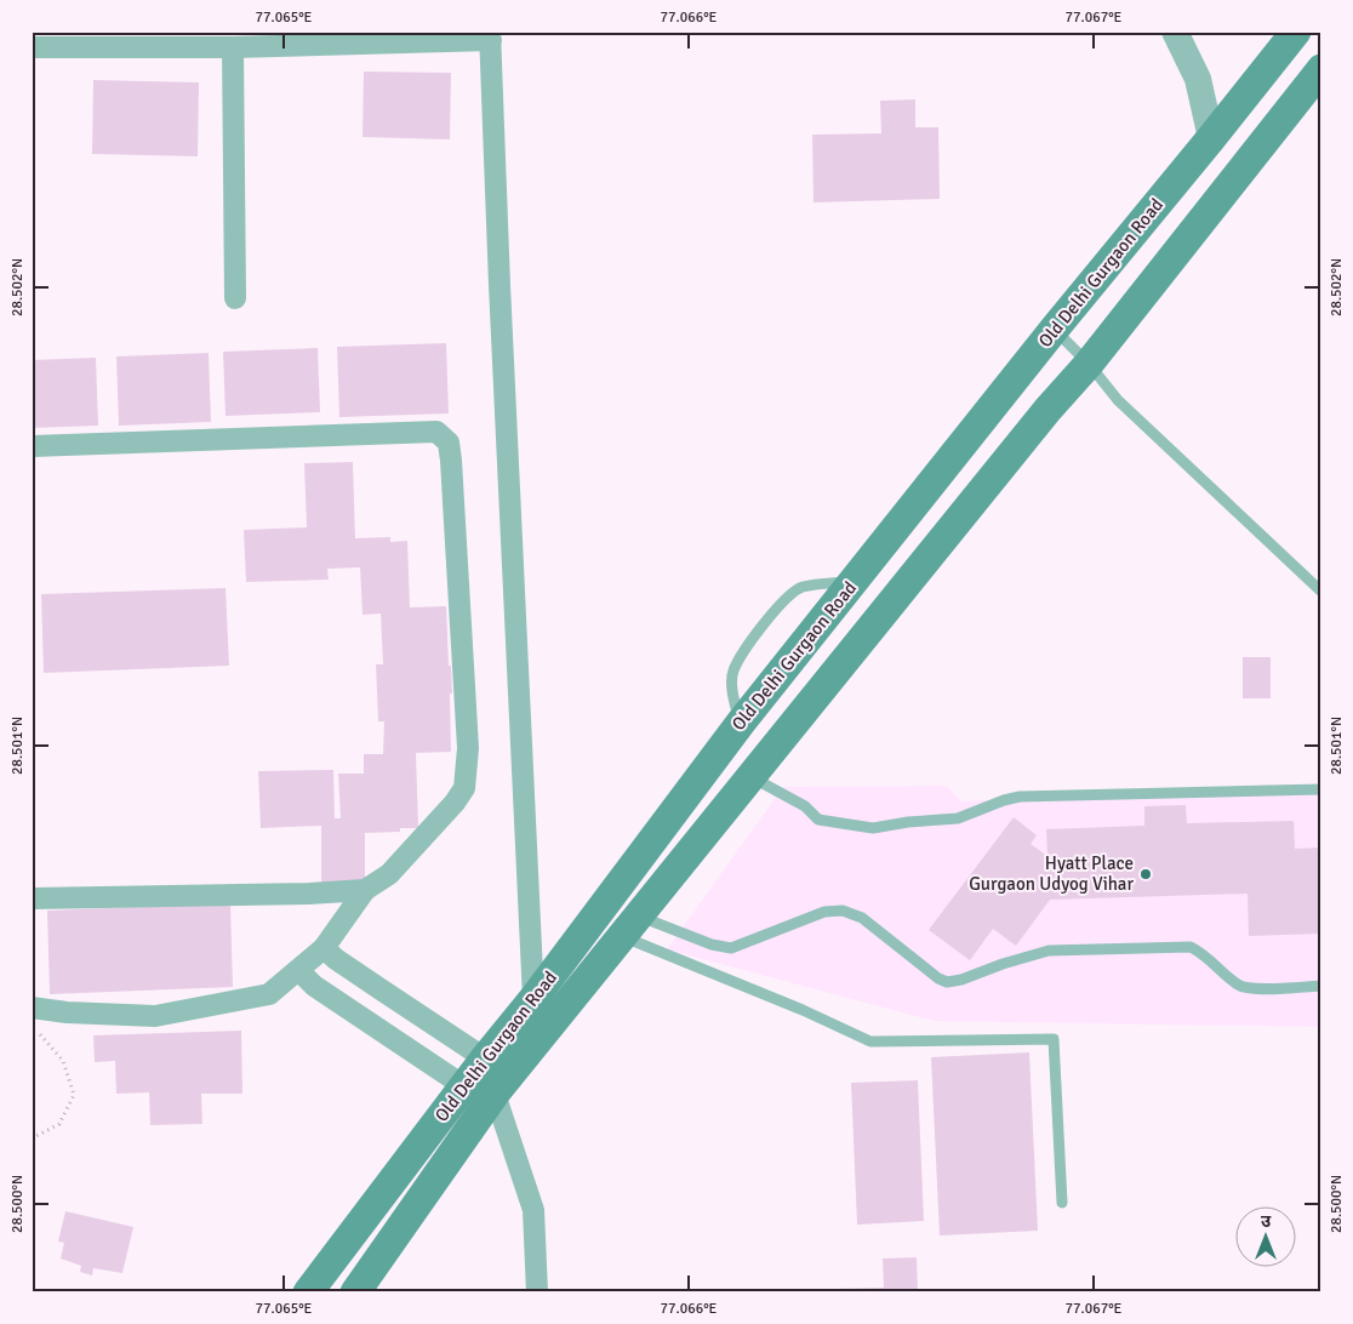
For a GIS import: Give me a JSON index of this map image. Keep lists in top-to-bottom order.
{
  "streets": {
    "main road": ["Old Delhi Gurgaon Road"]
  },
  "places": ["Hyatt Place Gurgaon Udyog Vihar"],
  "north": "top",
  "coordinates": [
    "77.065°E",
    "77.066°E",
    "77.067°E",
    "28.502°N",
    "28.501°N",
    "28.500°N"
  ]
}
